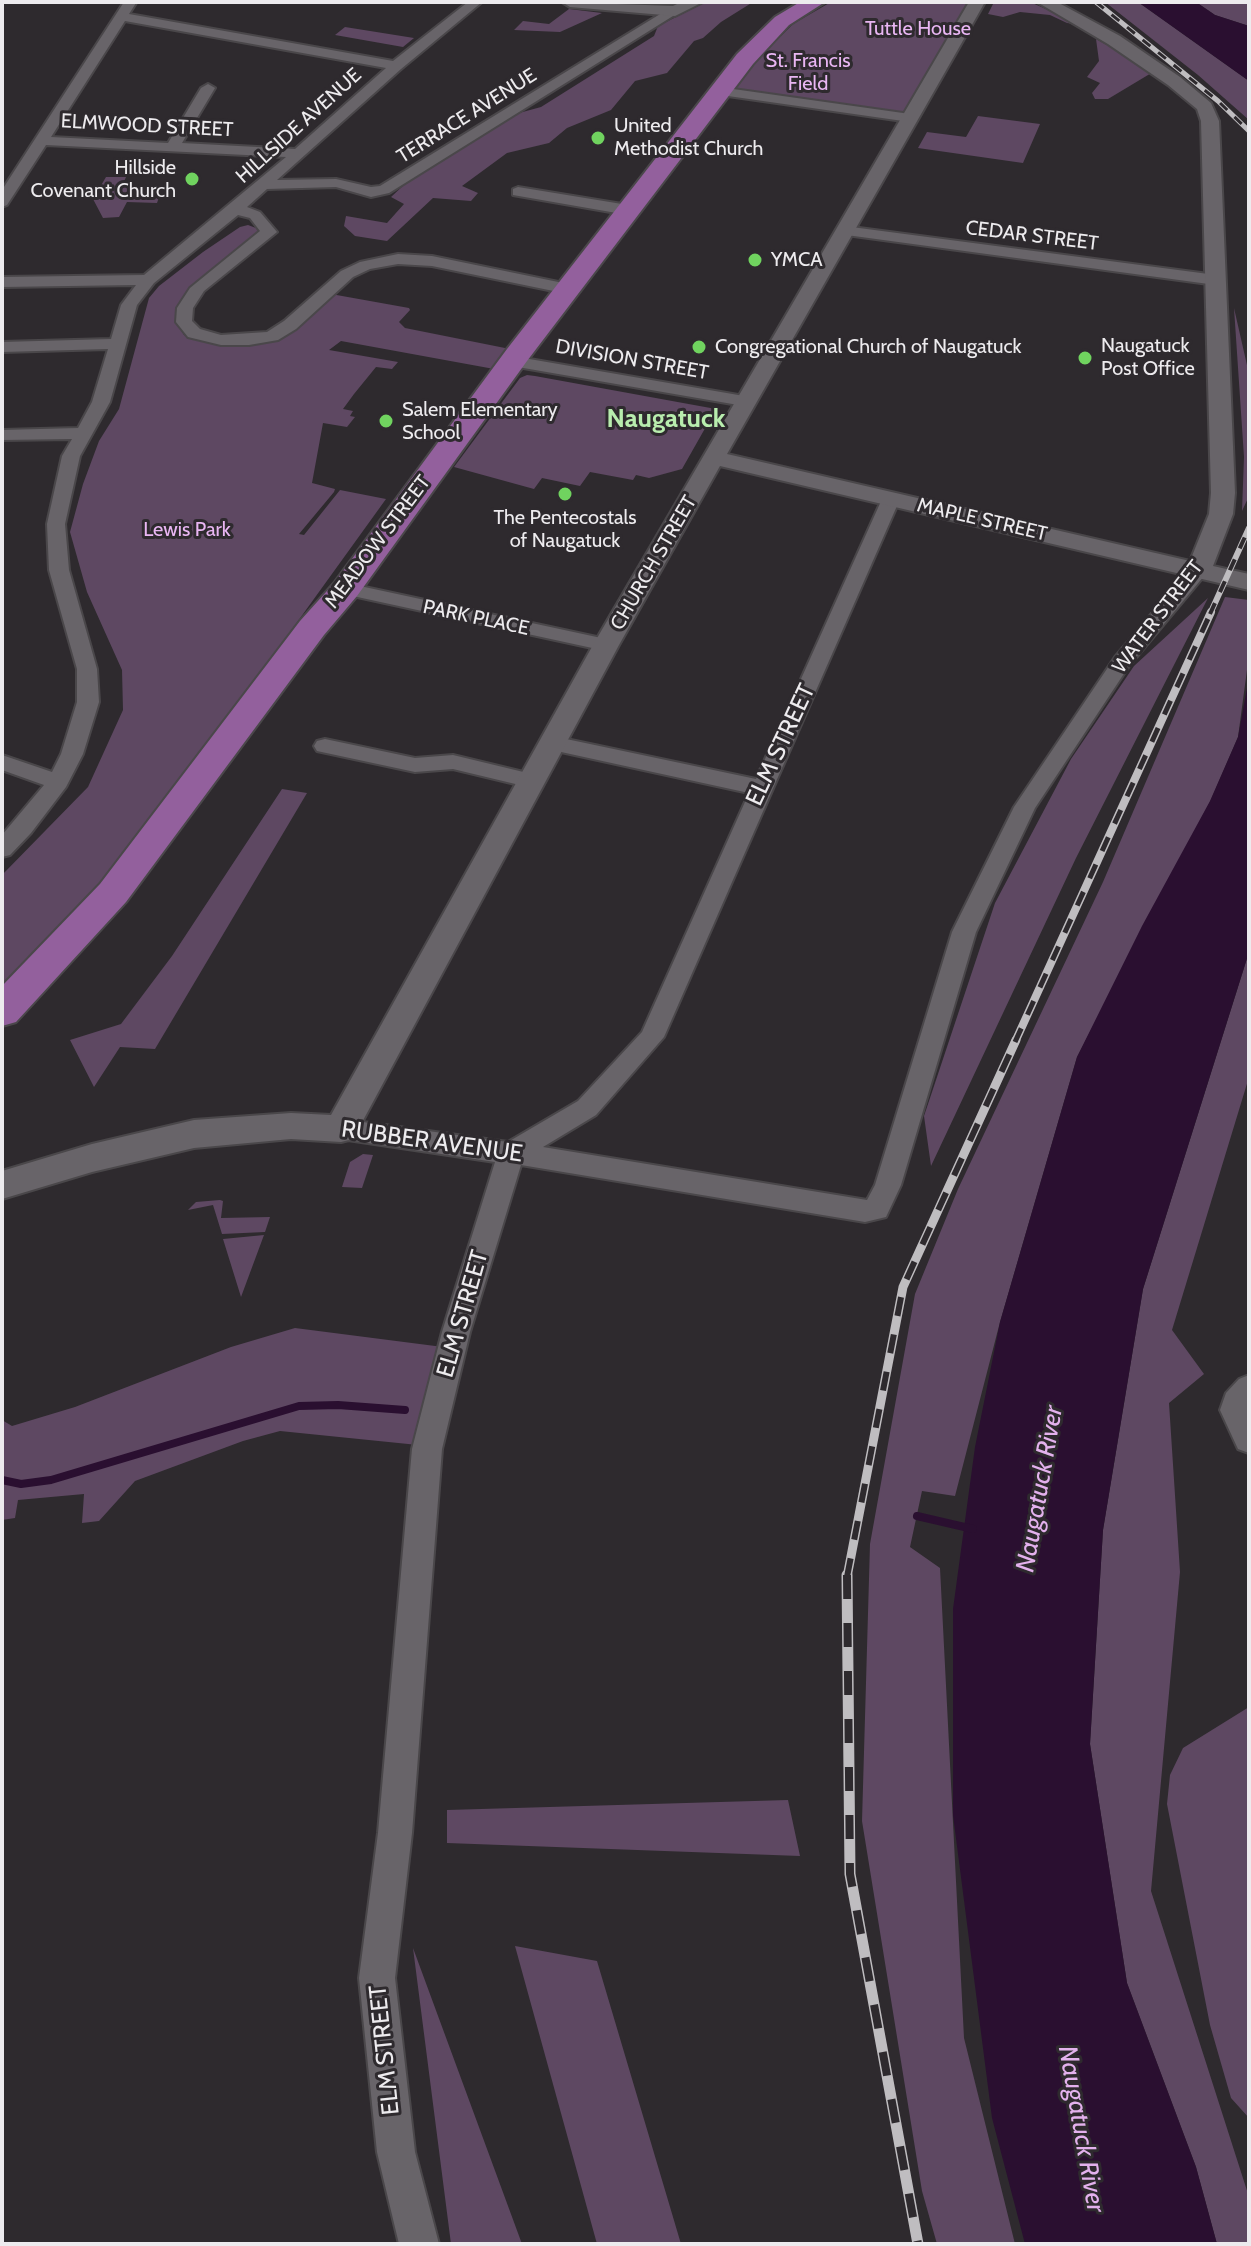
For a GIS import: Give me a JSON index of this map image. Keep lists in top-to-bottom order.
{
  "streets": {
    "main road": ["MEADOW STREET"],
    "street": [
      "TERRACE AVENUE",
      "ELMWOOD STREET",
      "HILLSIDE AVENUE",
      "CEDAR STREET",
      "DIVISION STREET",
      "MAPLE STREET",
      "CHURCH STREET",
      "WATER STREET",
      "PARK PLACE",
      "ELM STREET",
      "RUBBER AVENUE"
    ]
  },
  "crossings": [
    ["TERRACE AVENUE", "HILLSIDE AVENUE"],
    ["ELMWOOD STREET", "HILLSIDE AVENUE"],
    ["HILLSIDE AVENUE", "MEADOW STREET"],
    ["CEDAR STREET", "CHURCH STREET"],
    ["CEDAR STREET", "WATER STREET"],
    ["DIVISION STREET", "MEADOW STREET"],
    ["DIVISION STREET", "CHURCH STREET"],
    ["MAPLE STREET", "CHURCH STREET"],
    ["MAPLE STREET", "WATER STREET"],
    ["MAPLE STREET", "ELM STREET"],
    ["MEADOW STREET", "PARK PLACE"],
    ["CHURCH STREET", "PARK PLACE"],
    ["CHURCH STREET", "RUBBER AVENUE"],
    ["WATER STREET", "RUBBER AVENUE"],
    ["ELM STREET", "RUBBER AVENUE"]
  ],
  "districts": ["Naugatuck"],
  "water": ["Naugatuck River"],
  "parks": ["Tuttle House", "St. Francis Field", "Lewis Park"],
  "places": [
    "United Methodist Church",
    "Hillside Covenant Church",
    "YMCA",
    "Congregational Church of Naugatuck",
    "Naugatuck Post Office",
    "Salem Elementary School",
    "The Pentecostals of Naugatuck"
  ]
}
